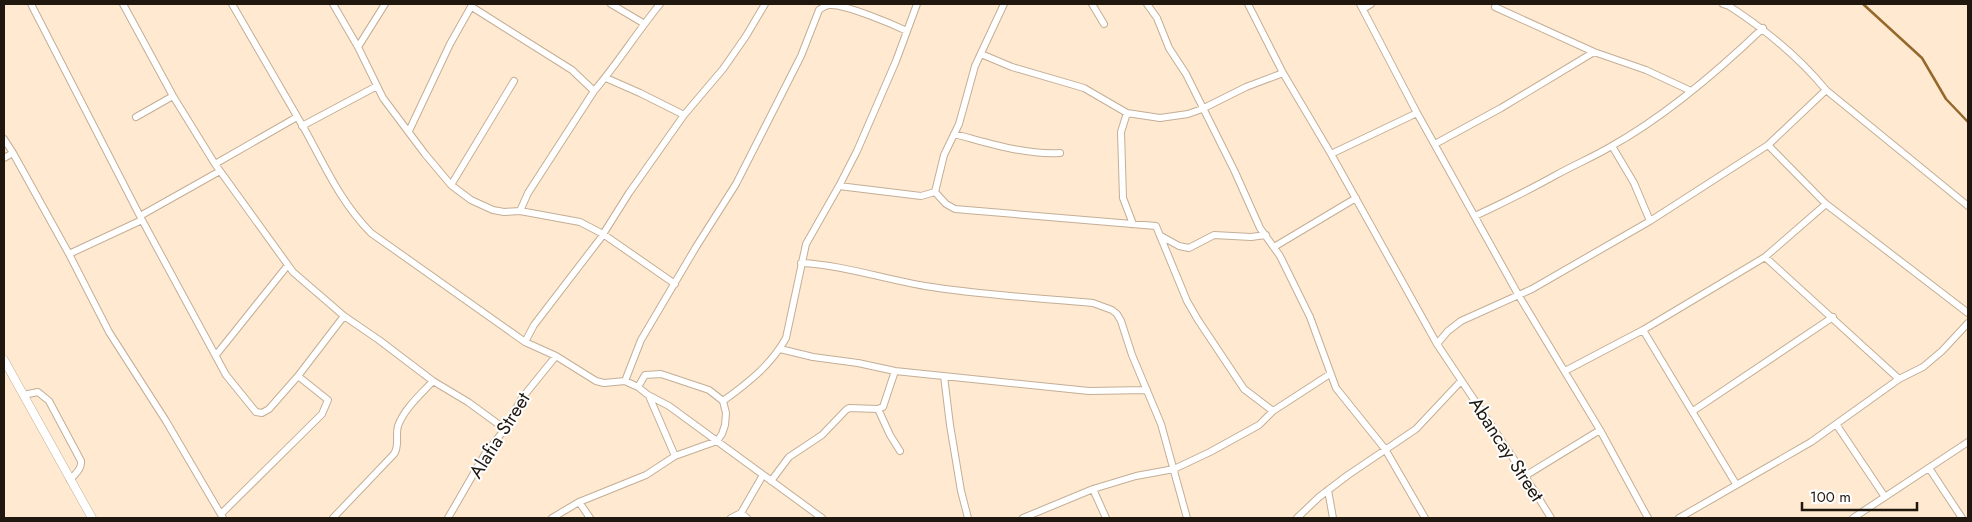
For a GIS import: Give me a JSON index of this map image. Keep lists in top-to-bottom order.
{
  "streets": {
    "street": ["Alafia Street", "Abancay Street"]
  },
  "scale_bar": "100 m"
}
